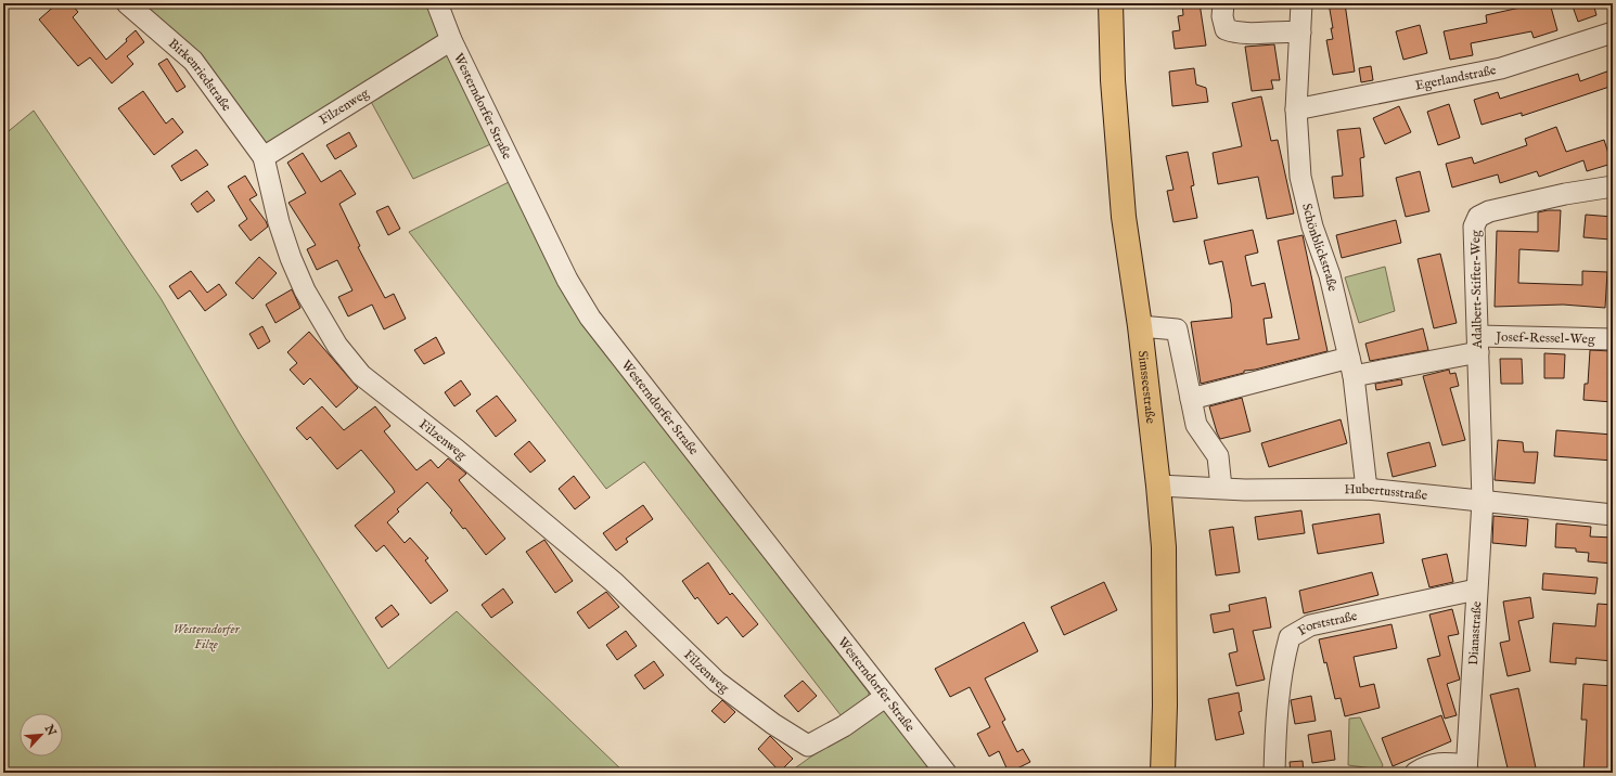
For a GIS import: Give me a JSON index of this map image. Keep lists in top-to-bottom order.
{
  "streets": {
    "main road": ["Simsseestraße"],
    "street": [
      "Birkenriedstraße",
      "Egerlandstraße",
      "Filzenweg",
      "Westerndorfer Straße",
      "Schönblickstraße",
      "Adalbert-Stifter-Weg",
      "Josef-Ressel-Weg",
      "Hubertusstraße",
      "Forststraße",
      "Dianastraße"
    ]
  },
  "crossings": [
    ["Birkenriedstraße", "Filzenweg"],
    ["Egerlandstraße", "Schönblickstraße"],
    ["Filzenweg", "Westerndorfer Straße"],
    ["Schönblickstraße", "Josef-Ressel-Weg"],
    ["Schönblickstraße", "Hubertusstraße"],
    ["Adalbert-Stifter-Weg", "Josef-Ressel-Weg"],
    ["Adalbert-Stifter-Weg", "Hubertusstraße"],
    ["Adalbert-Stifter-Weg", "Dianastraße"],
    ["Simsseestraße", "Hubertusstraße"],
    ["Hubertusstraße", "Dianastraße"],
    ["Forststraße", "Dianastraße"]
  ],
  "parks": ["Westerndorfer Filze"],
  "north": "top right"
}
